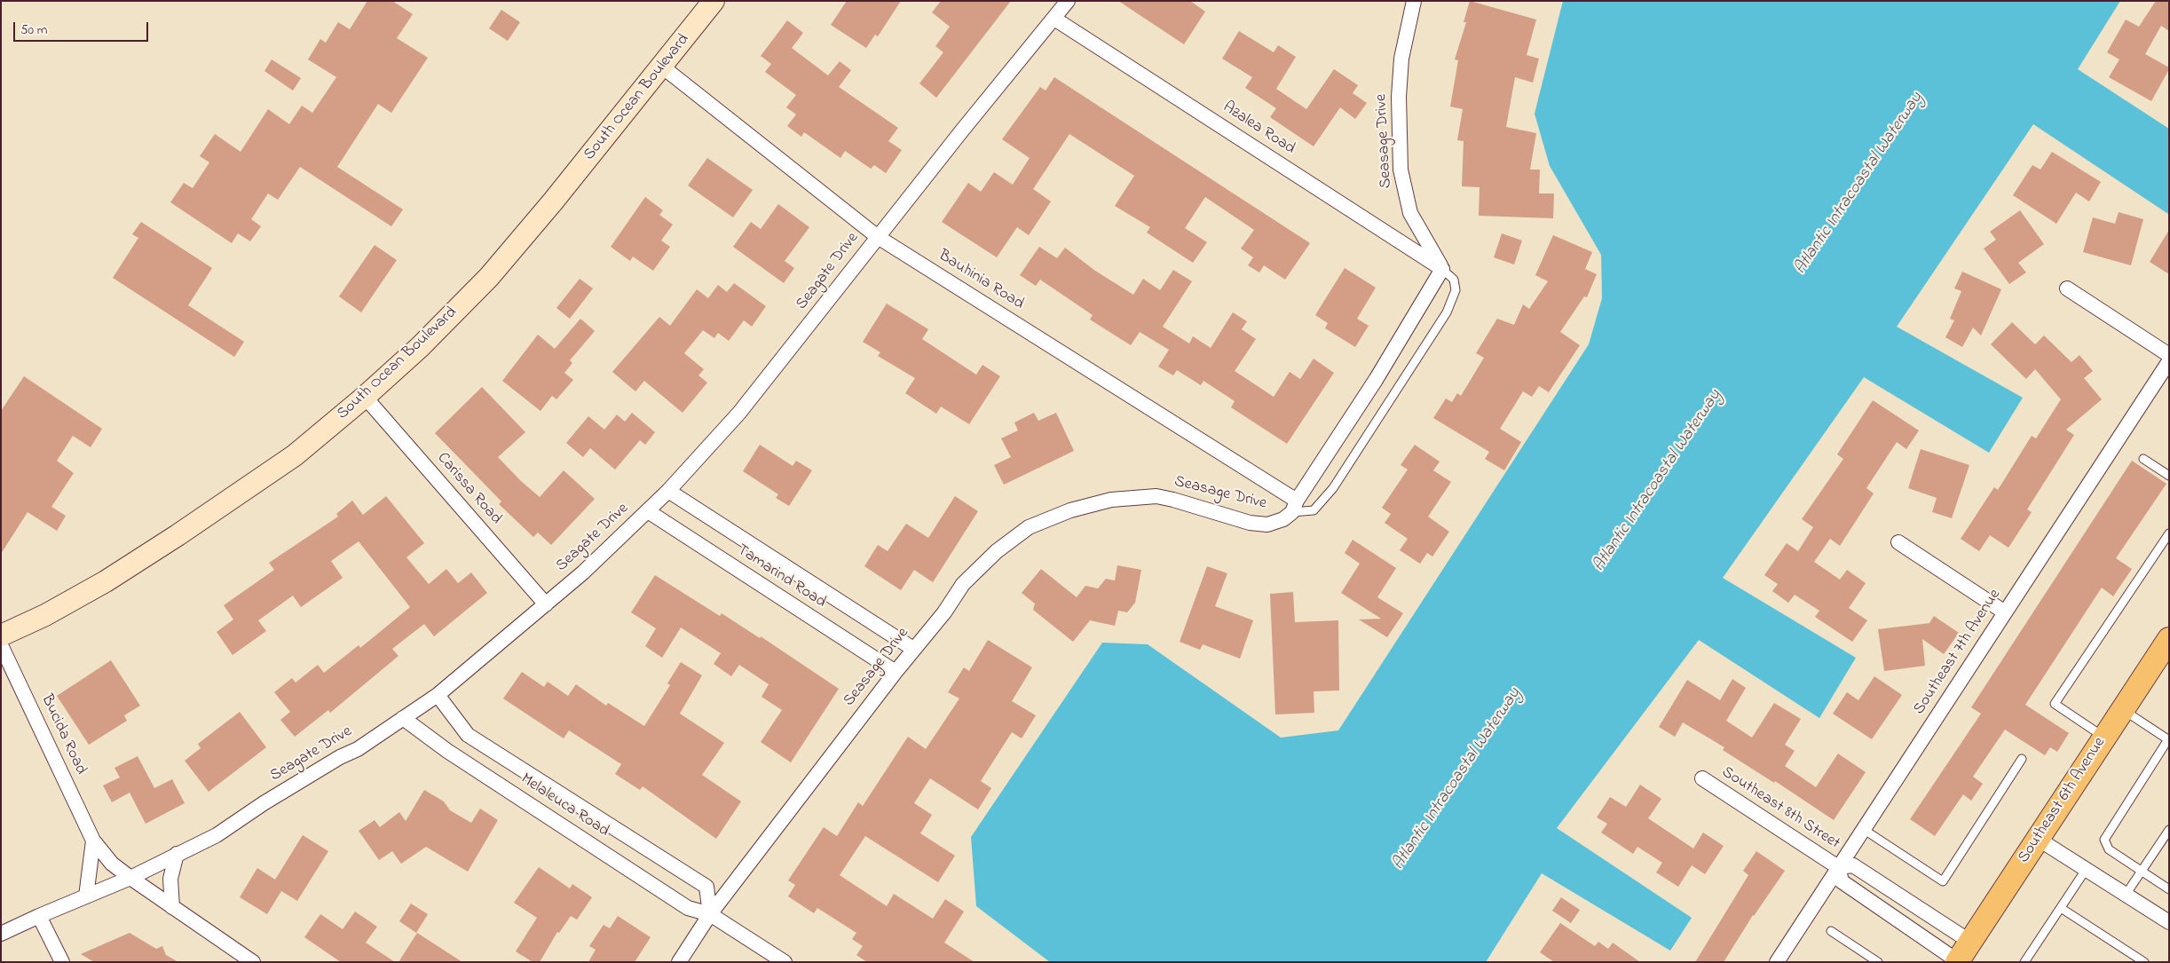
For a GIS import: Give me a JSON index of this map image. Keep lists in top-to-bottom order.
{
  "streets": {
    "main road": ["South Ocean Boulevard", "Southeast 6th Avenue"],
    "street": [
      "Azalea Road",
      "Seasage Drive",
      "Seagate Drive",
      "Bauhinia Road",
      "Carissa Road",
      "Tamarind Road",
      "Southeast 7th Avenue",
      "Bucida Road",
      "Melaleuca Road",
      "Southeast 8th Street"
    ]
  },
  "crossings": [
    ["South Ocean Boulevard", "Bauhinia Road"],
    ["South Ocean Boulevard", "Carissa Road"],
    ["Azalea Road", "Seasage Drive"],
    ["Azalea Road", "Seagate Drive"],
    ["Seasage Drive", "Bauhinia Road"],
    ["Seasage Drive", "Tamarind Road"],
    ["Seasage Drive", "Melaleuca Road"],
    ["Seagate Drive", "Bauhinia Road"],
    ["Seagate Drive", "Carissa Road"],
    ["Seagate Drive", "Tamarind Road"],
    ["Seagate Drive", "Bucida Road"],
    ["Seagate Drive", "Melaleuca Road"],
    ["Southeast 7th Avenue", "Southeast 8th Street"],
    ["Southeast 6th Avenue", "Southeast 8th Street"]
  ],
  "water": ["Atlantic Intracoastal Waterway"],
  "scale_bar": "50 m"
}
